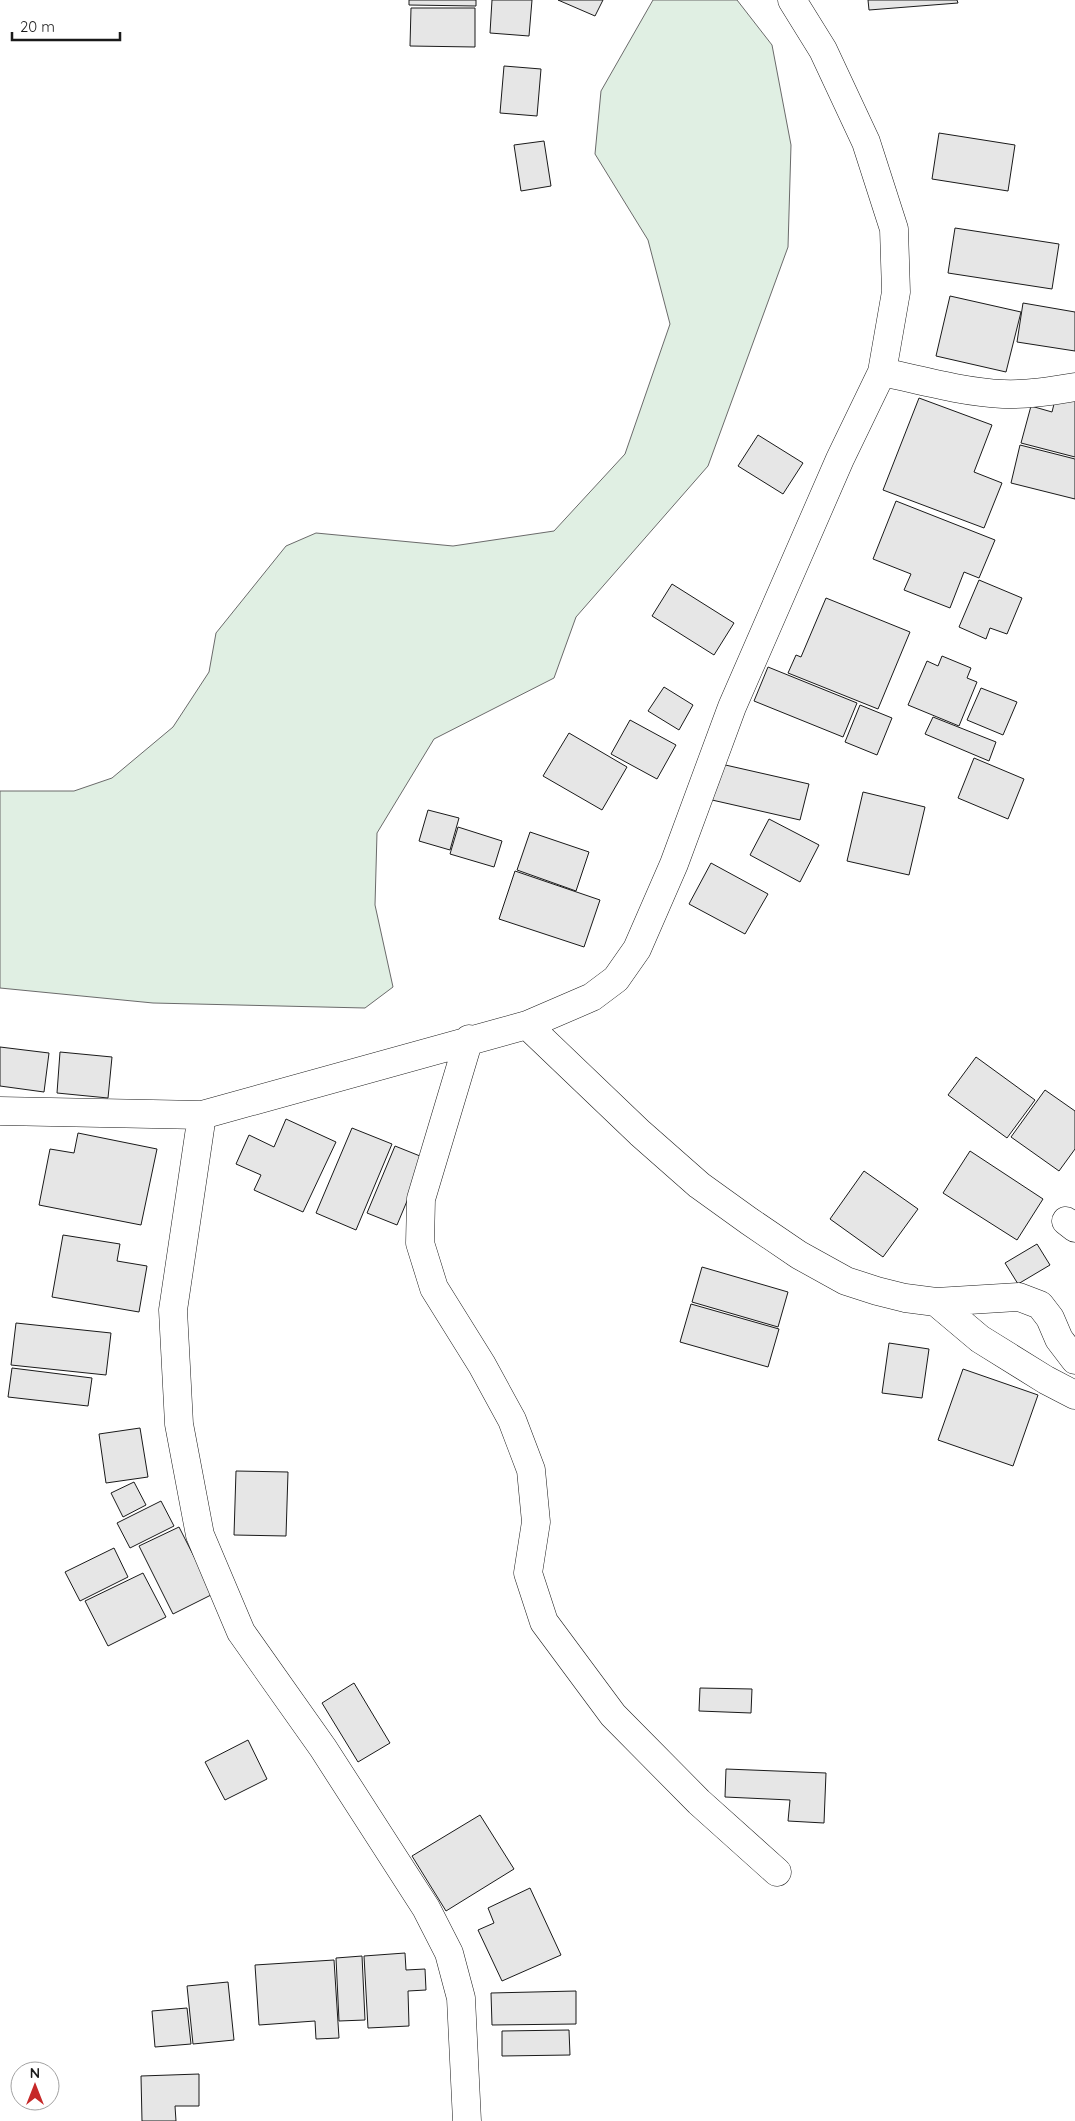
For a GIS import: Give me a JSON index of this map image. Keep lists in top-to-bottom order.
{
  "scale_bar": "20 m",
  "north": "top"
}
